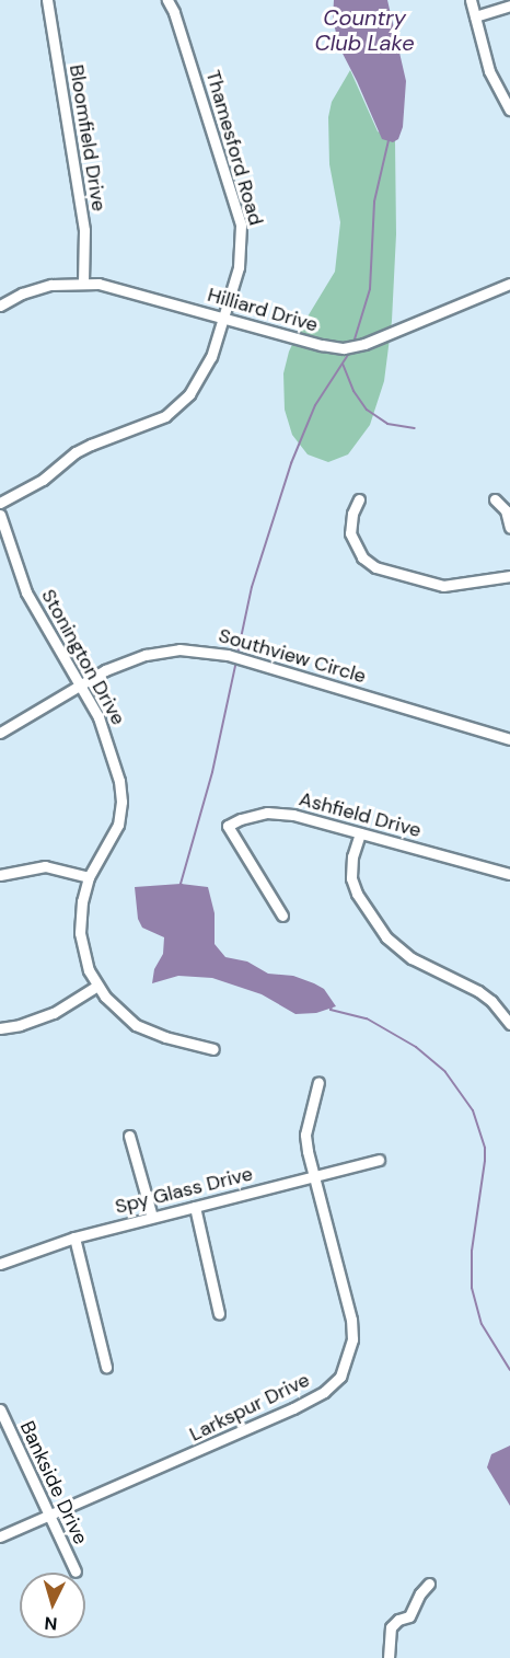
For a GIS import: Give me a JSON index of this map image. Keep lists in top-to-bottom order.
{
  "streets": {
    "street": [
      "Bloomfield Drive",
      "Thamesford Road",
      "Hilliard Drive",
      "Southview Circle",
      "Stonington Drive",
      "Ashfield Drive",
      "Spy Glass Drive",
      "Larkspur Drive",
      "Bankside Drive"
    ]
  },
  "crossings": [
    ["Bloomfield Drive", "Hilliard Drive"],
    ["Thamesford Road", "Hilliard Drive"],
    ["Southview Circle", "Stonington Drive"],
    ["Spy Glass Drive", "Larkspur Drive"],
    ["Larkspur Drive", "Bankside Drive"]
  ],
  "water": ["Country Club Lake"],
  "north": "bottom"
}
